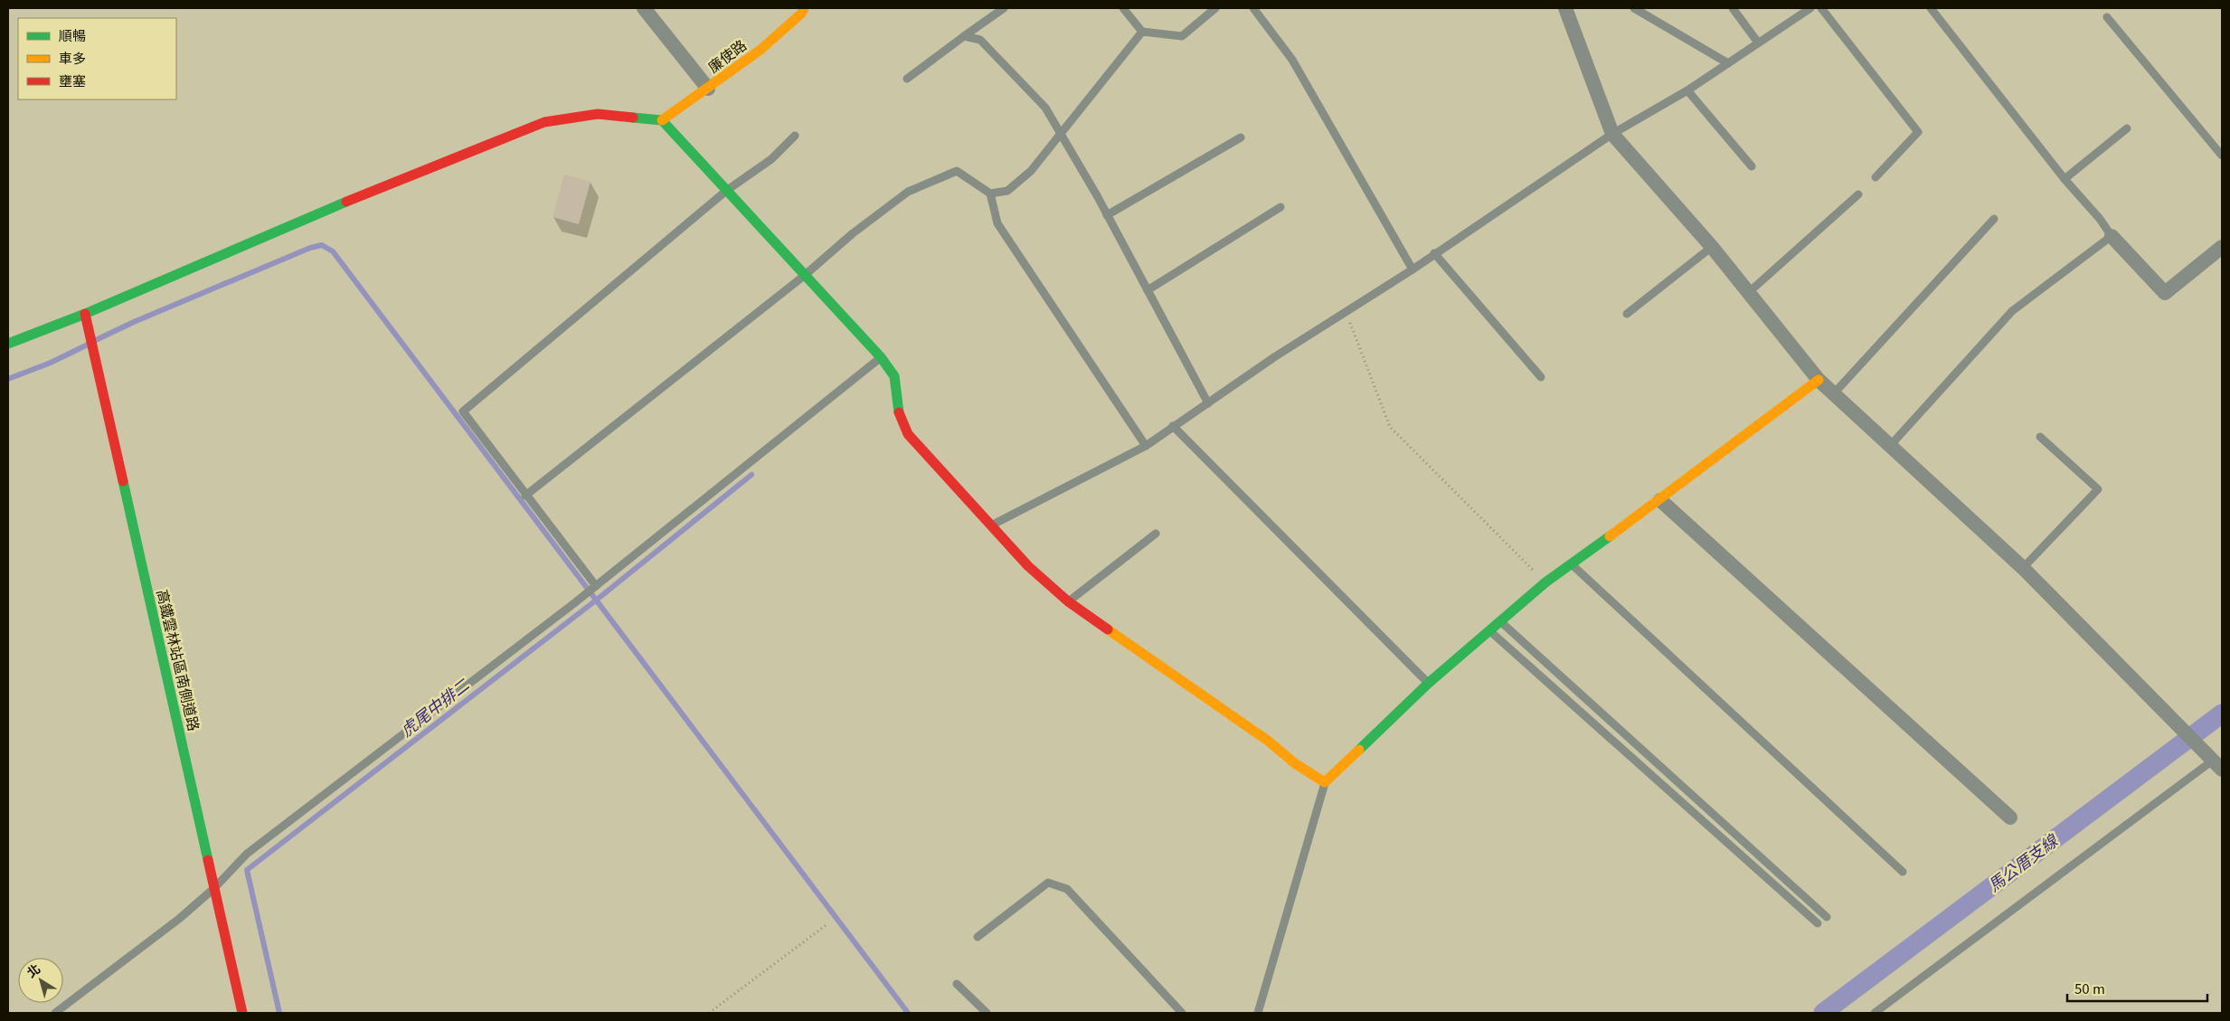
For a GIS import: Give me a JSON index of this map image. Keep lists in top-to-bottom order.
{
  "streets": {
    "street": ["廉使路", "高鐵雲林站區南側道路"]
  },
  "water": ["虎尾中排二", "馬公厝支線"],
  "legend": ["順暢", "車多", "壅塞"],
  "scale_bar": "50 m",
  "north": "top left"
}
